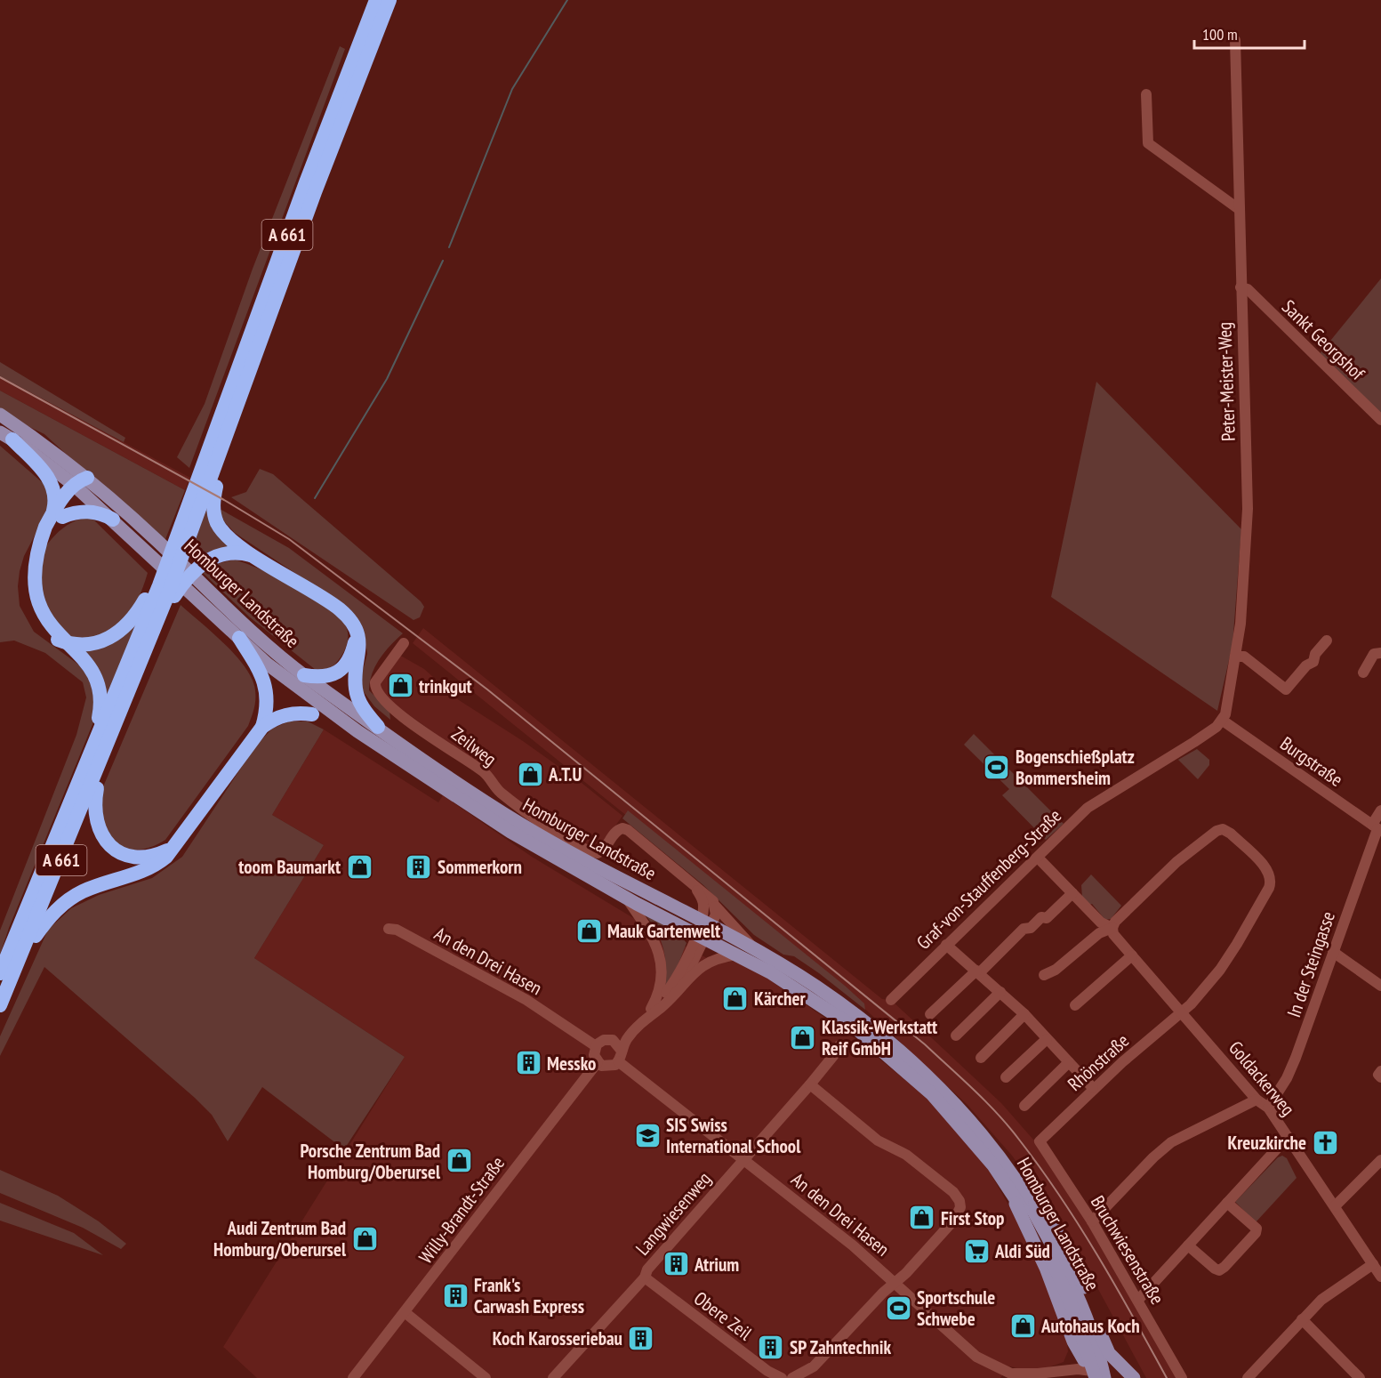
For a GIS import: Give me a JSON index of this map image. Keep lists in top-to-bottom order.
{
  "streets": {
    "highway": ["A 661"],
    "main road": ["Homburger Landstraße"],
    "street": [
      "Sankt Georgshof",
      "Peter-Meister-Weg",
      "Zeilweg",
      "Burgstraße",
      "Graf-von-Stauffenberg-Straße",
      "An den Drei Hasen",
      "In der Steingasse",
      "Rhönstraße",
      "Goldackerweg",
      "Willy-Brandt-Straße",
      "Langwiesenweg",
      "Bruchwiesenstraße",
      "Obere Zeil"
    ]
  },
  "crossings": [
    ["Sankt Georgshof", "Peter-Meister-Weg"],
    ["Peter-Meister-Weg", "Burgstraße"],
    ["Peter-Meister-Weg", "Graf-von-Stauffenberg-Straße"],
    ["Homburger Landstraße", "Zeilweg"],
    ["Burgstraße", "Graf-von-Stauffenberg-Straße"],
    ["Burgstraße", "In der Steingasse"],
    ["An den Drei Hasen", "Willy-Brandt-Straße"],
    ["An den Drei Hasen", "Langwiesenweg"],
    ["In der Steingasse", "Goldackerweg"],
    ["Rhönstraße", "Goldackerweg"],
    ["Rhönstraße", "Bruchwiesenstraße"],
    ["Langwiesenweg", "Obere Zeil"]
  ],
  "places": {
    "shop": [
      "trinkgut",
      "A.T.U",
      "toom Baumarkt",
      "Mauk Gartenwelt",
      "Kärcher",
      "Klassik-Werkstatt Reif GmbH",
      "Porsche Zentrum Bad Homburg/Oberursel",
      "First Stop",
      "Audi Zentrum Bad Homburg/Oberursel",
      "Autohaus Koch"
    ],
    "sports": ["Bogenschießplatz Bommersheim", "Sportschule Schwebe"],
    "building": [
      "Sommerkorn",
      "Messko",
      "Atrium",
      "Frank's Carwash Express",
      "Koch Karosseriebau",
      "SP Zahntechnik"
    ],
    "school or university": ["SIS Swiss International School"],
    "church": ["Kreuzkirche"],
    "supermarket": ["Aldi Süd"]
  },
  "scale_bar": "100 m"
}
